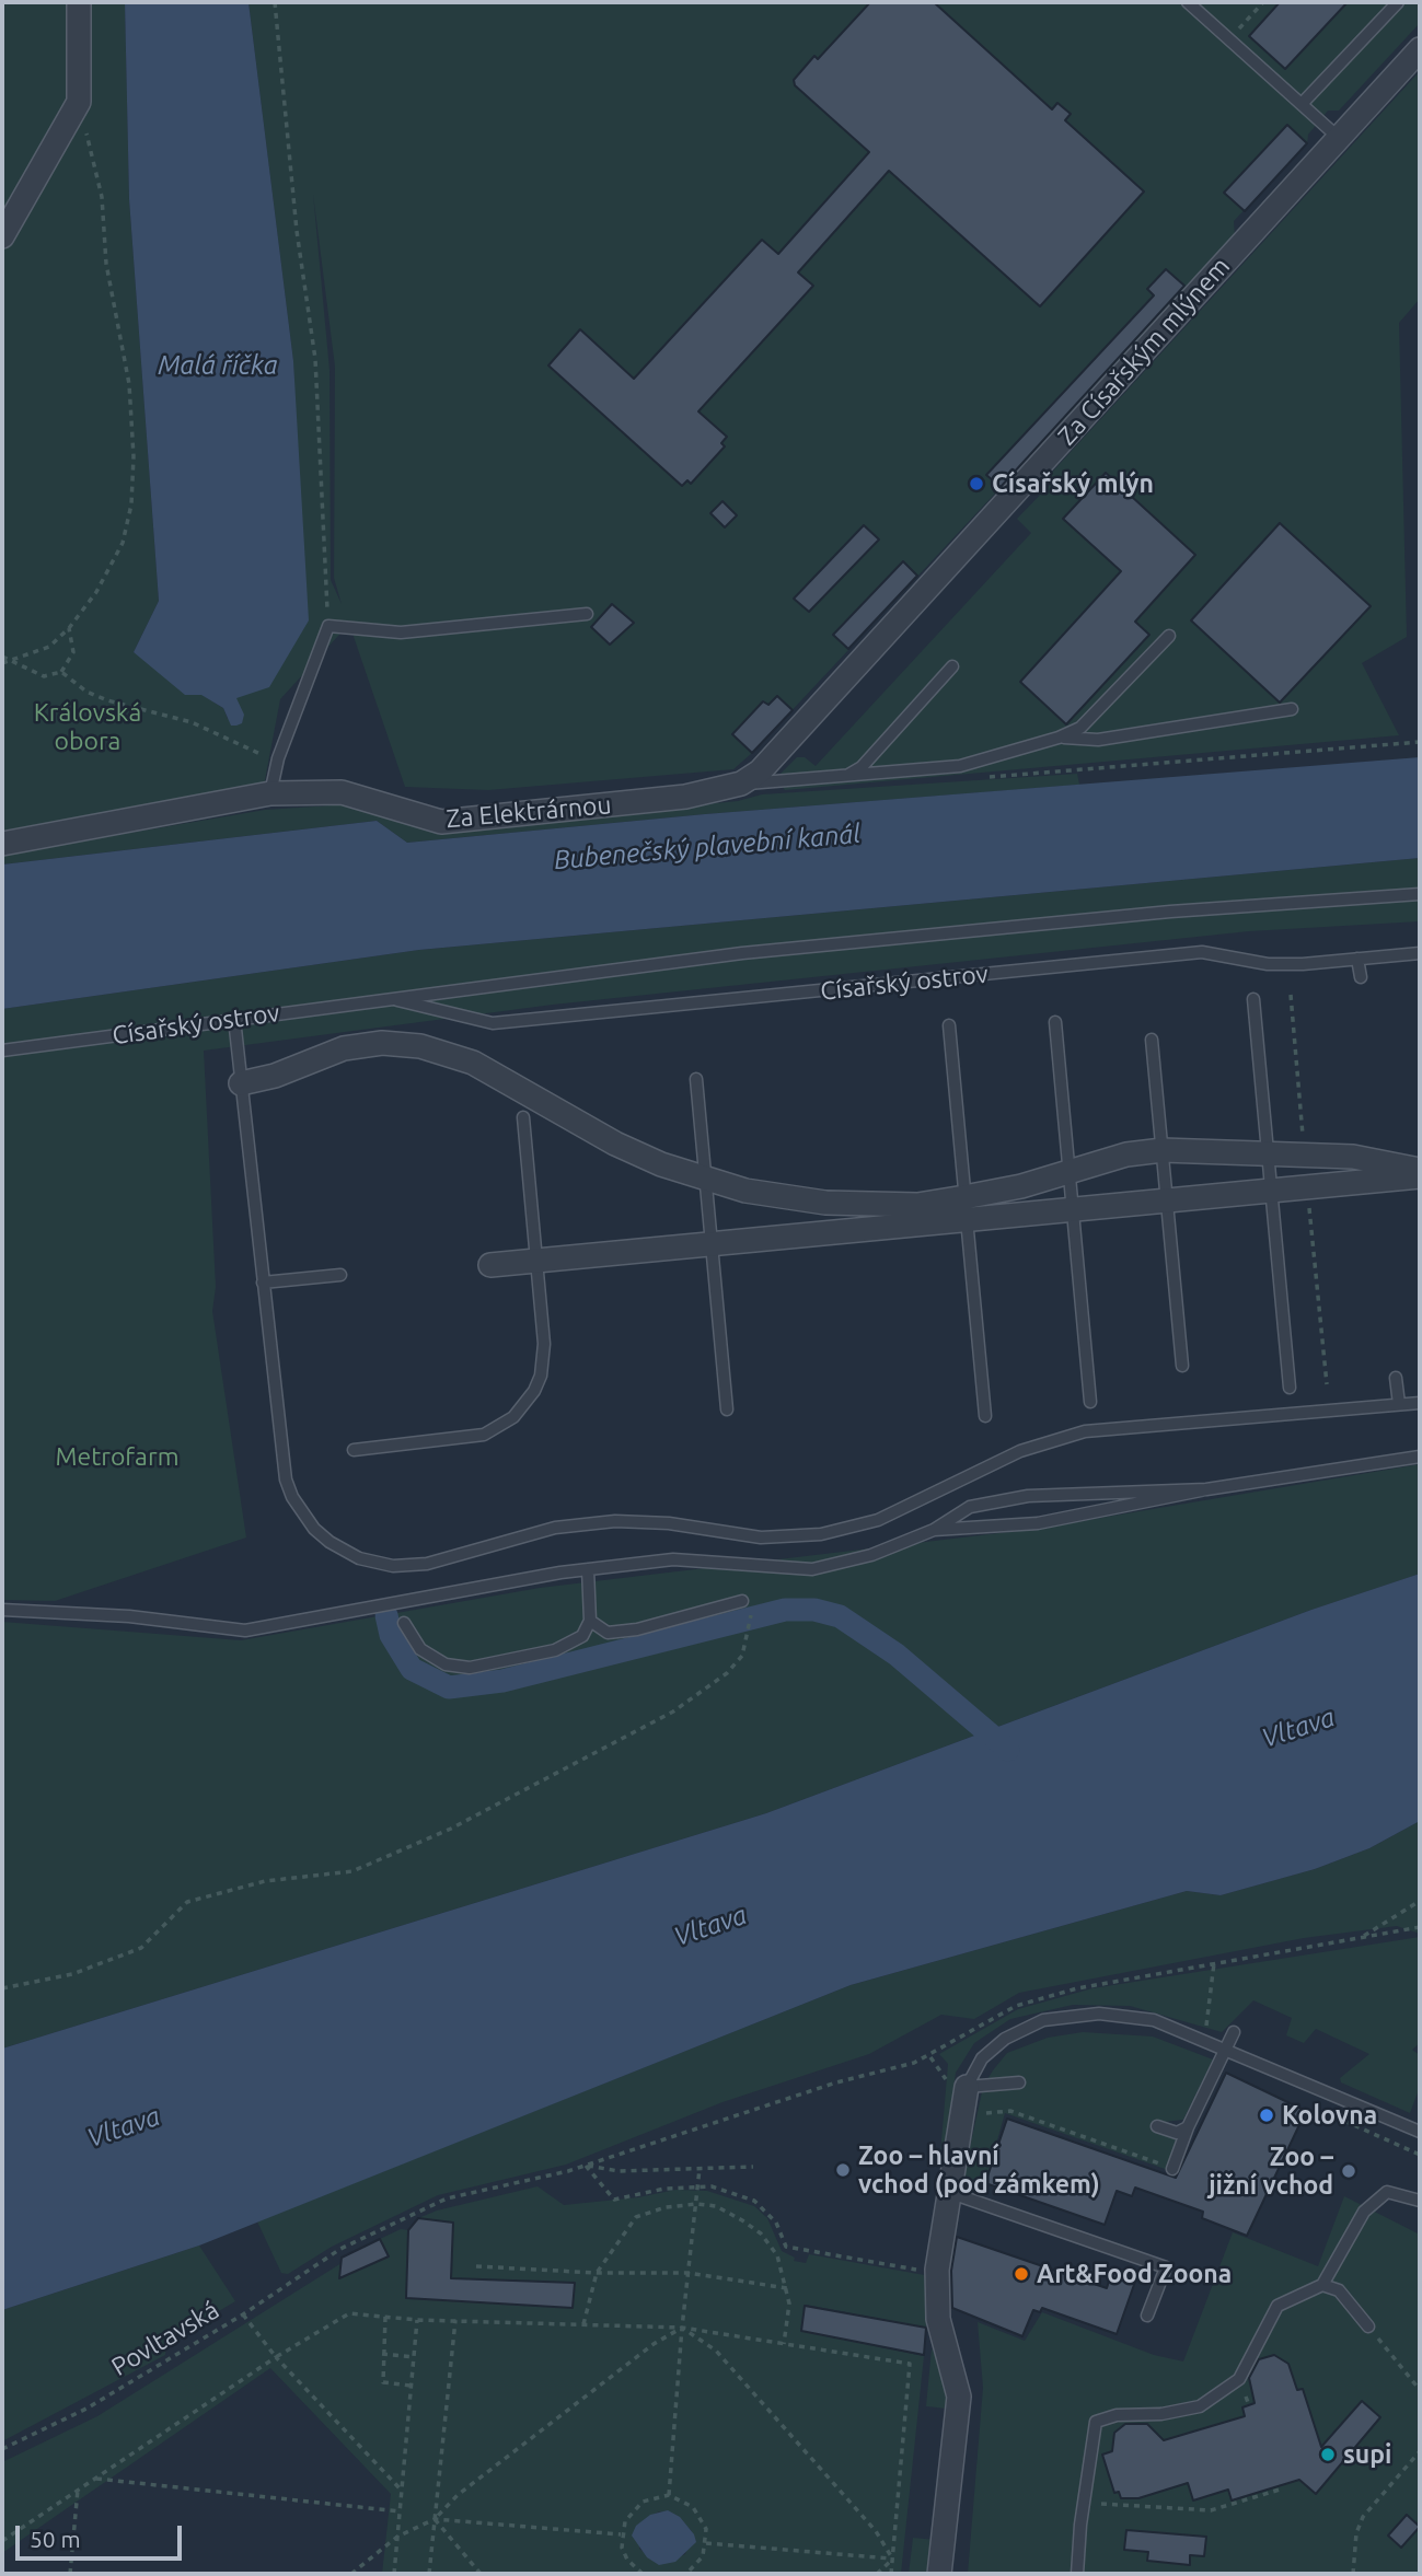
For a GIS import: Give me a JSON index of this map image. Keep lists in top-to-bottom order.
{
  "streets": {
    "street": ["Za Císařským mlýnem", "Za Elektrárnou"],
    "lane": ["Císařský ostrov"],
    "path": ["Povltavská"]
  },
  "crossings": [
    ["Za Císařským mlýnem", "Za Elektrárnou"]
  ],
  "water": ["Malá říčka", "Bubenečský plavební kanál", "Vltava"],
  "parks": ["Královská obora", "Metrofarm"],
  "places": [
    "Císařský mlýn",
    "Kolovna",
    "Zoo – hlavní vchod (pod zámkem)",
    "Zoo – jižní vchod",
    "Art&Food Zoona",
    "supi"
  ],
  "scale_bar": "50 m"
}
